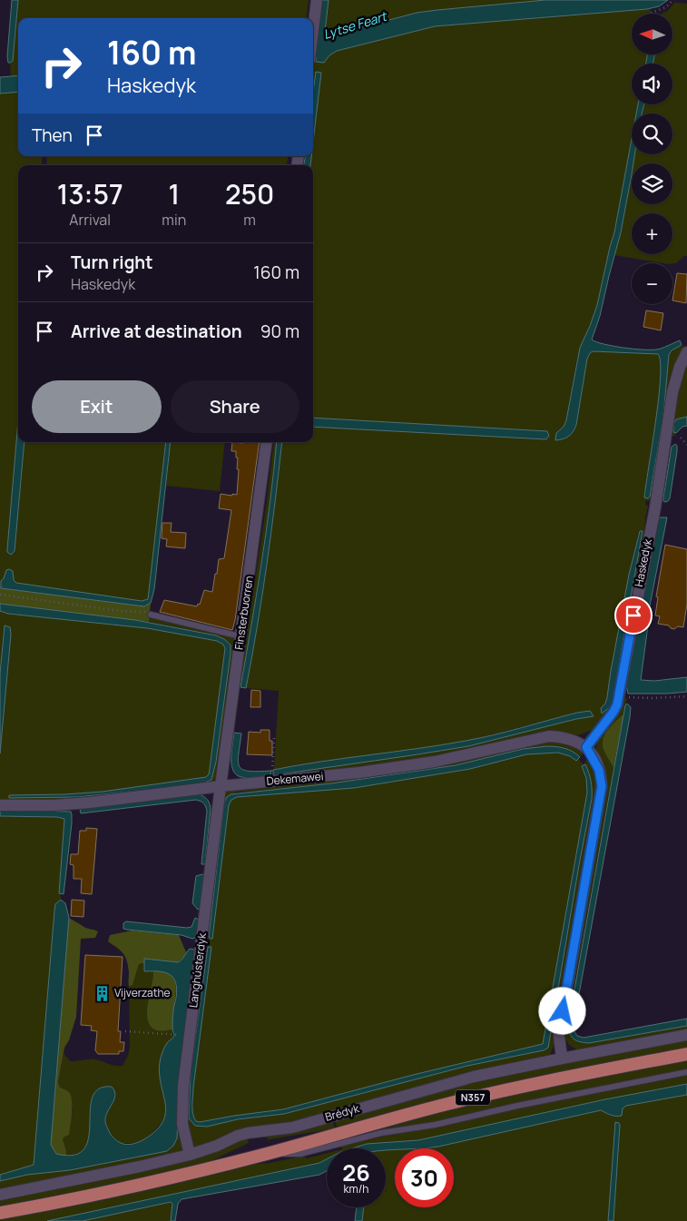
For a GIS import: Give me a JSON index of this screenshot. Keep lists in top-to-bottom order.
{
  "streets": {
    "main road": ["N357", "Brédyk"],
    "street": [
      "Haskedyk",
      "Finsterbuorren",
      "Dekemawei",
      "Langhústerdyk"
    ]
  },
  "crossings": [
    ["Haskedyk", "Dekemawei"],
    ["Finsterbuorren", "Dekemawei"],
    ["Finsterbuorren", "Langhústerdyk"],
    ["Dekemawei", "Langhústerdyk"],
    ["Langhústerdyk", "Brédyk"]
  ],
  "water": ["Lytse Feart"],
  "places": {
    "building": ["Vijverzathe"]
  },
  "north": "left",
  "page": {
    "map_buttons": ["+", "−"],
    "turn": ["160 m", "Haskedyk"],
    "then": "Then",
    "eta": [
      "13:57",
      "Arrival",
      "1",
      "min",
      "250",
      "m"
    ],
    "list": [
      {
        "name": "Turn right",
        "note": "Haskedyk",
        "value": "160 m"
      },
      {
        "name": "Arrive at destination",
        "value": "90 m"
      }
    ],
    "buttons": ["Exit", "Share"],
    "speed": "26 km/h",
    "limit": "30"
  }
}
